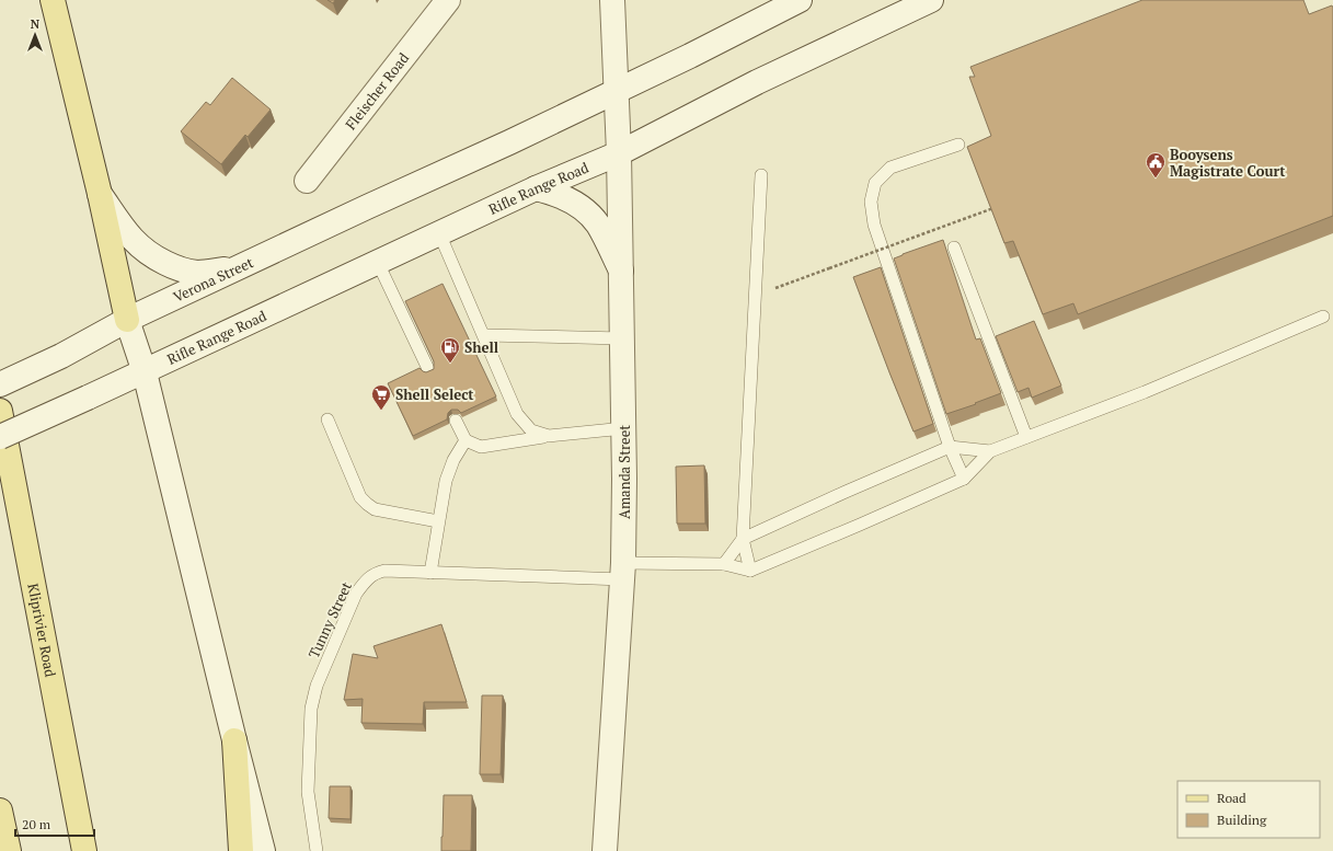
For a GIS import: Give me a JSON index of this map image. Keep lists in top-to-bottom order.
{
  "streets": {
    "main road": [
      "Fleischer Road",
      "Rifle Range Road",
      "Verona Street",
      "Amanda Street",
      "Kliprivier Road"
    ],
    "lane": ["Tunny Street"]
  },
  "crossings": [
    ["Rifle Range Road", "Amanda Street"],
    ["Verona Street", "Amanda Street"],
    ["Amanda Street", "Tunny Street"]
  ],
  "places": {
    "public building": ["Booysens Magistrate Court"],
    "fuel station": ["Shell"],
    "supermarket": ["Shell Select"]
  },
  "legend": ["Road", "Building"],
  "scale_bar": "20 m",
  "north": "top"
}
